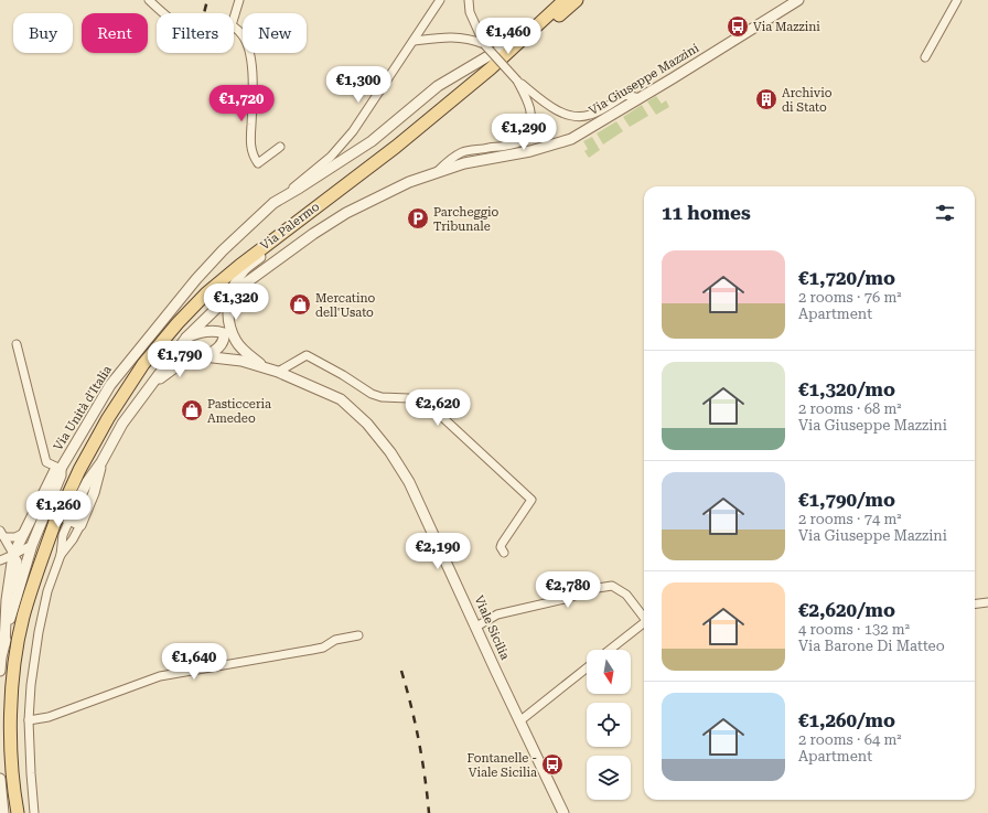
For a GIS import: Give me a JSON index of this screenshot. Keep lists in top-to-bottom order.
{
  "streets": {
    "main road": ["Via Palermo"],
    "street": ["Via Giuseppe Mazzini", "Via Unità d'Italia", "Viale Sicilia"]
  },
  "crossings": [
    ["Via Giuseppe Mazzini", "Via Palermo"],
    ["Via Giuseppe Mazzini", "Viale Sicilia"],
    ["Via Palermo", "Via Unità d'Italia"]
  ],
  "places": {
    "bus stop": ["Via Mazzini", "Fontanelle - Viale Sicilia"],
    "building": ["Archivio di Stato"],
    "parking": ["Parcheggio Tribunale"],
    "shop": ["Mercatino dell'Usato", "Pasticceria Amedeo"]
  },
  "north": "bottom",
  "page": {
    "chip": [
      "Buy",
      "Rent",
      "Filters",
      "New"
    ],
    "price": [
      "€1,460",
      "€1,300",
      "€1,720",
      "€1,290",
      "€1,320",
      "€1,790",
      "€2,620",
      "€1,260",
      "€2,190",
      "€2,780",
      "€1,640"
    ],
    "heading": "11 homes",
    "list": [
      {
        "name": "€1,720/mo",
        "note": "2 rooms · 76 m² · Apartment"
      },
      {
        "name": "€1,320/mo",
        "note": "2 rooms · 68 m² · Via Giuseppe Mazzini"
      },
      {
        "name": "€1,790/mo",
        "note": "2 rooms · 74 m² · Via Giuseppe Mazzini"
      },
      {
        "name": "€2,620/mo",
        "note": "4 rooms · 132 m² · Via Barone Di Matteo"
      },
      {
        "name": "€1,260/mo",
        "note": "2 rooms · 64 m² · Apartment"
      }
    ]
  }
}
